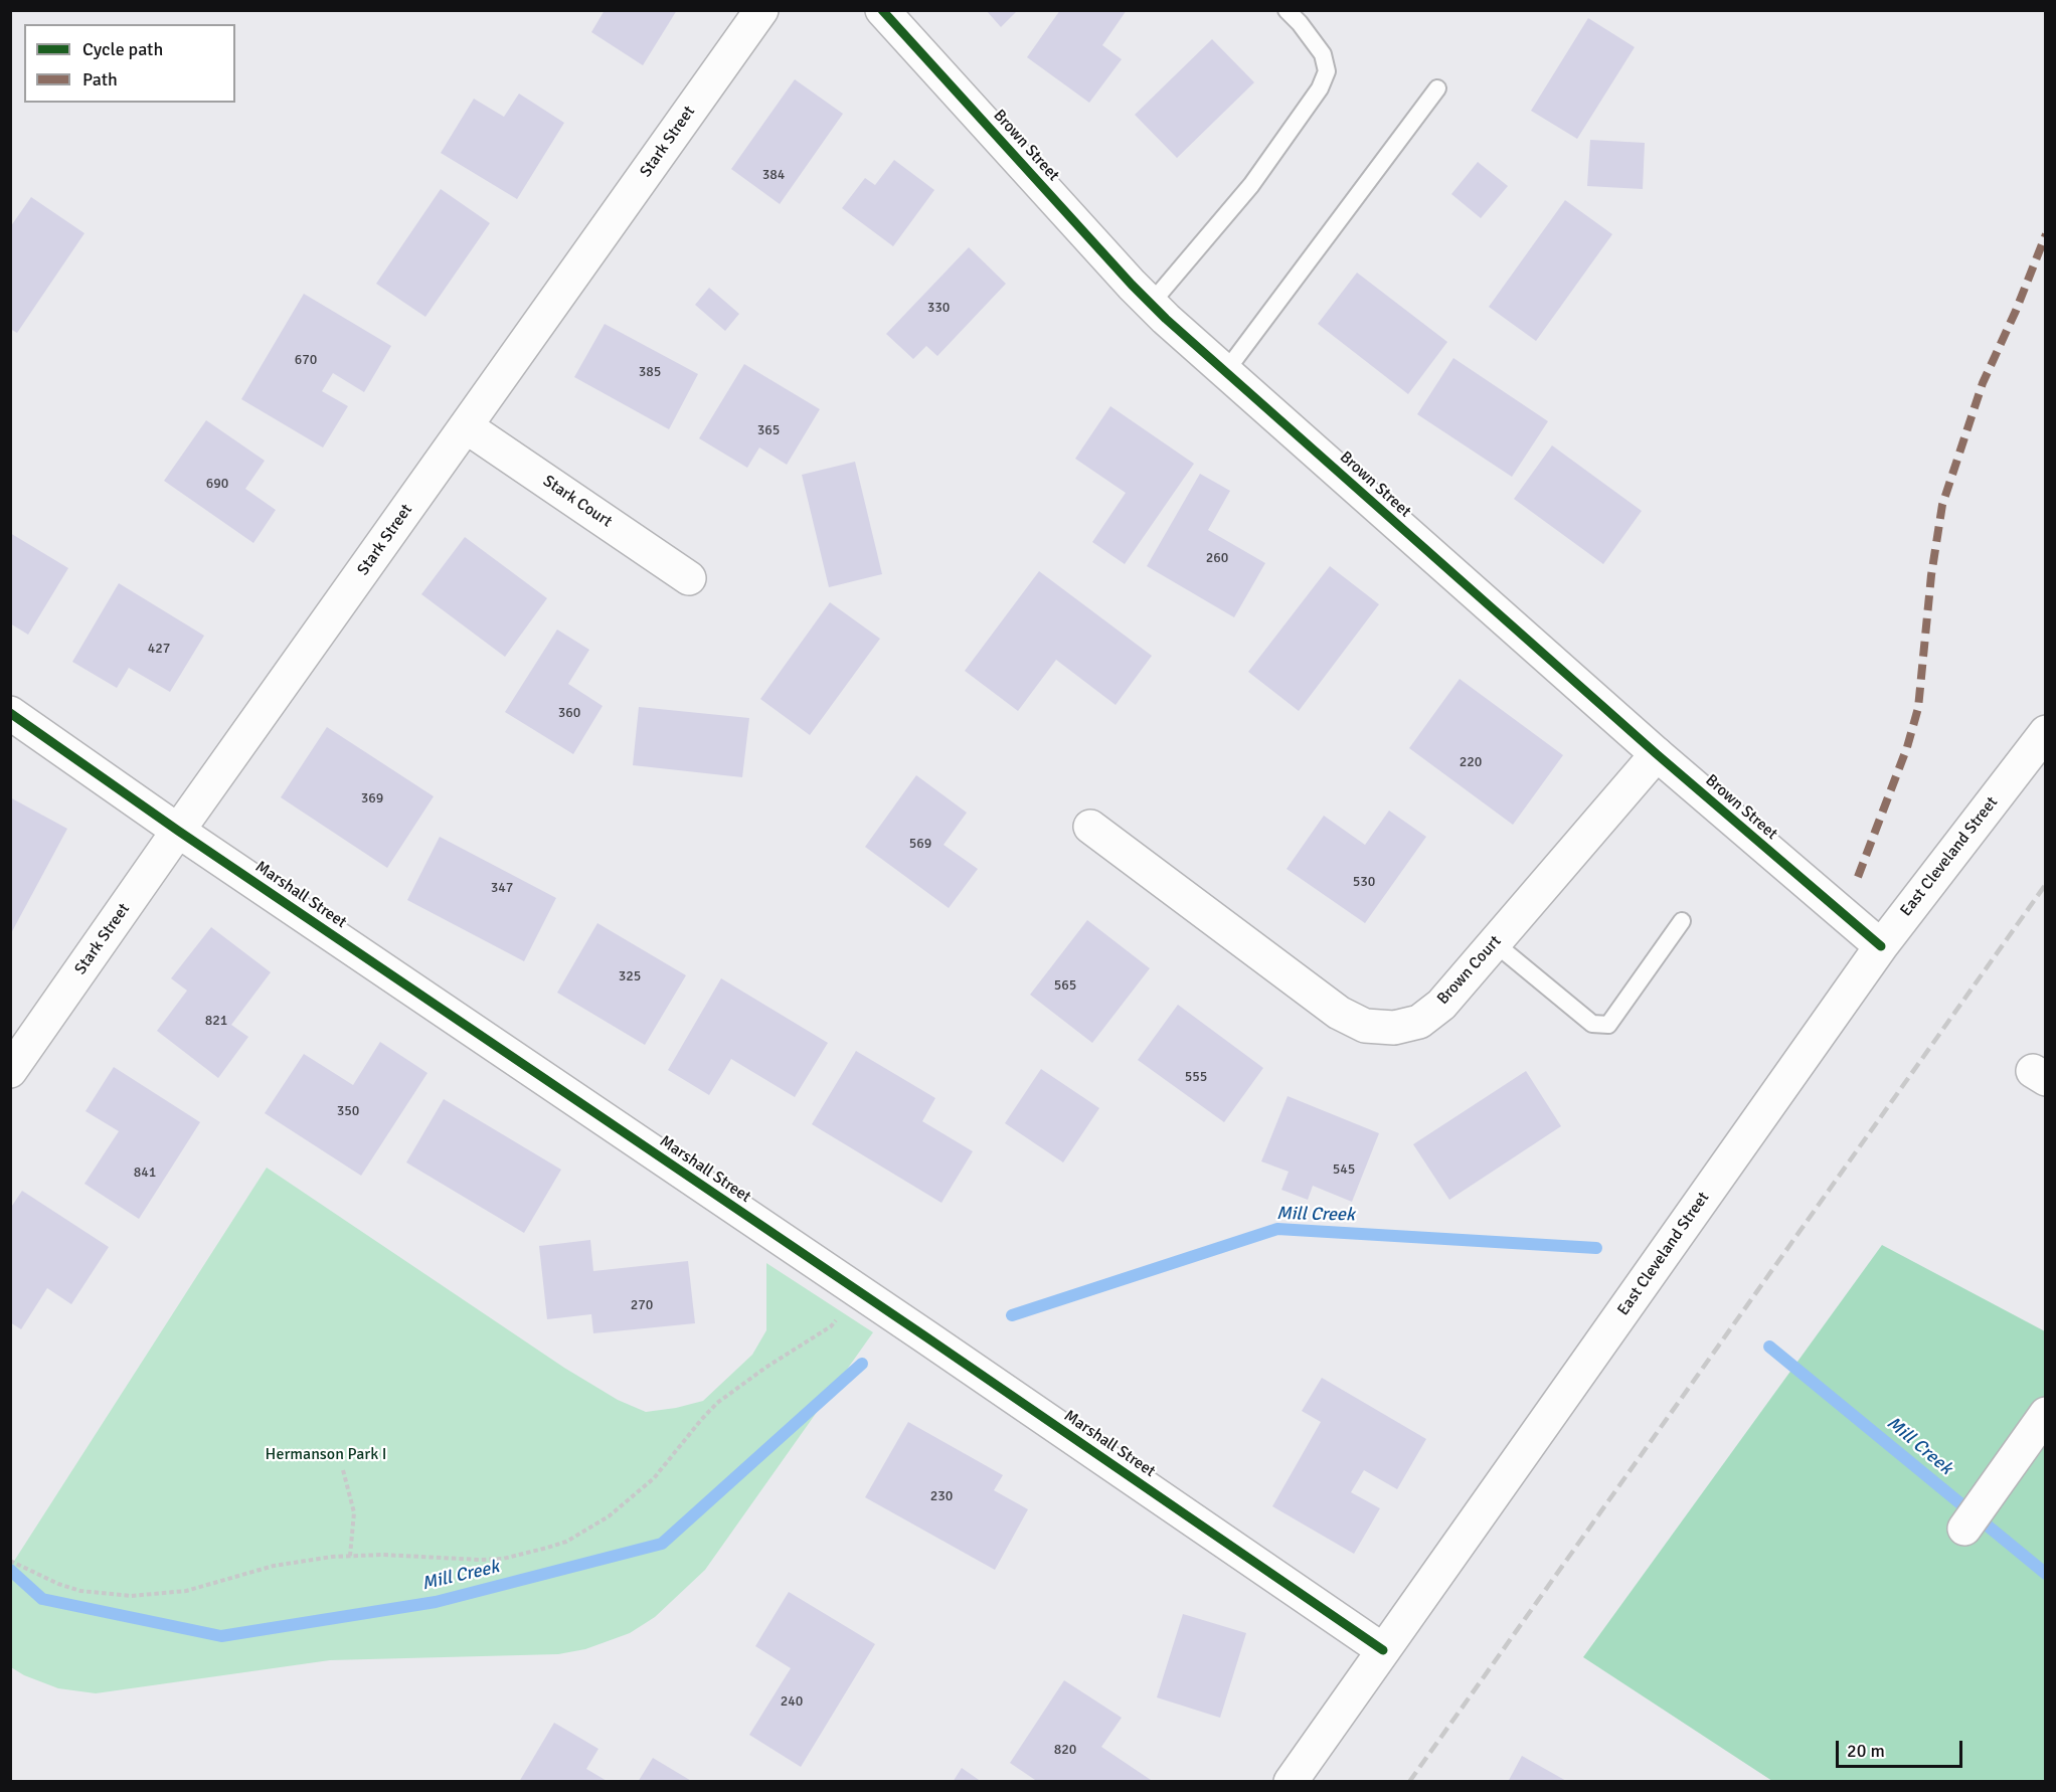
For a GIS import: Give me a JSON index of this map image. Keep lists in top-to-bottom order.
{
  "streets": {
    "street": [
      "Stark Street",
      "Brown Street",
      "Stark Court",
      "East Cleveland Street",
      "Marshall Street",
      "Brown Court"
    ]
  },
  "crossings": [
    ["Stark Street", "Stark Court"],
    ["Stark Street", "Marshall Street"],
    ["Brown Street", "East Cleveland Street"],
    ["Brown Street", "Brown Court"],
    ["East Cleveland Street", "Marshall Street"]
  ],
  "water": ["Mill Creek"],
  "parks": ["Hermanson Park I"],
  "house_numbers": [
    "384",
    "330",
    "670",
    "385",
    "365",
    "690",
    "260",
    "427",
    "360",
    "220",
    "369",
    "569",
    "530",
    "347",
    "325",
    "565",
    "821",
    "555",
    "350",
    "545",
    "841",
    "270",
    "230",
    "240",
    "820"
  ],
  "legend": ["Cycle path", "Path"],
  "scale_bar": "20 m"
}
